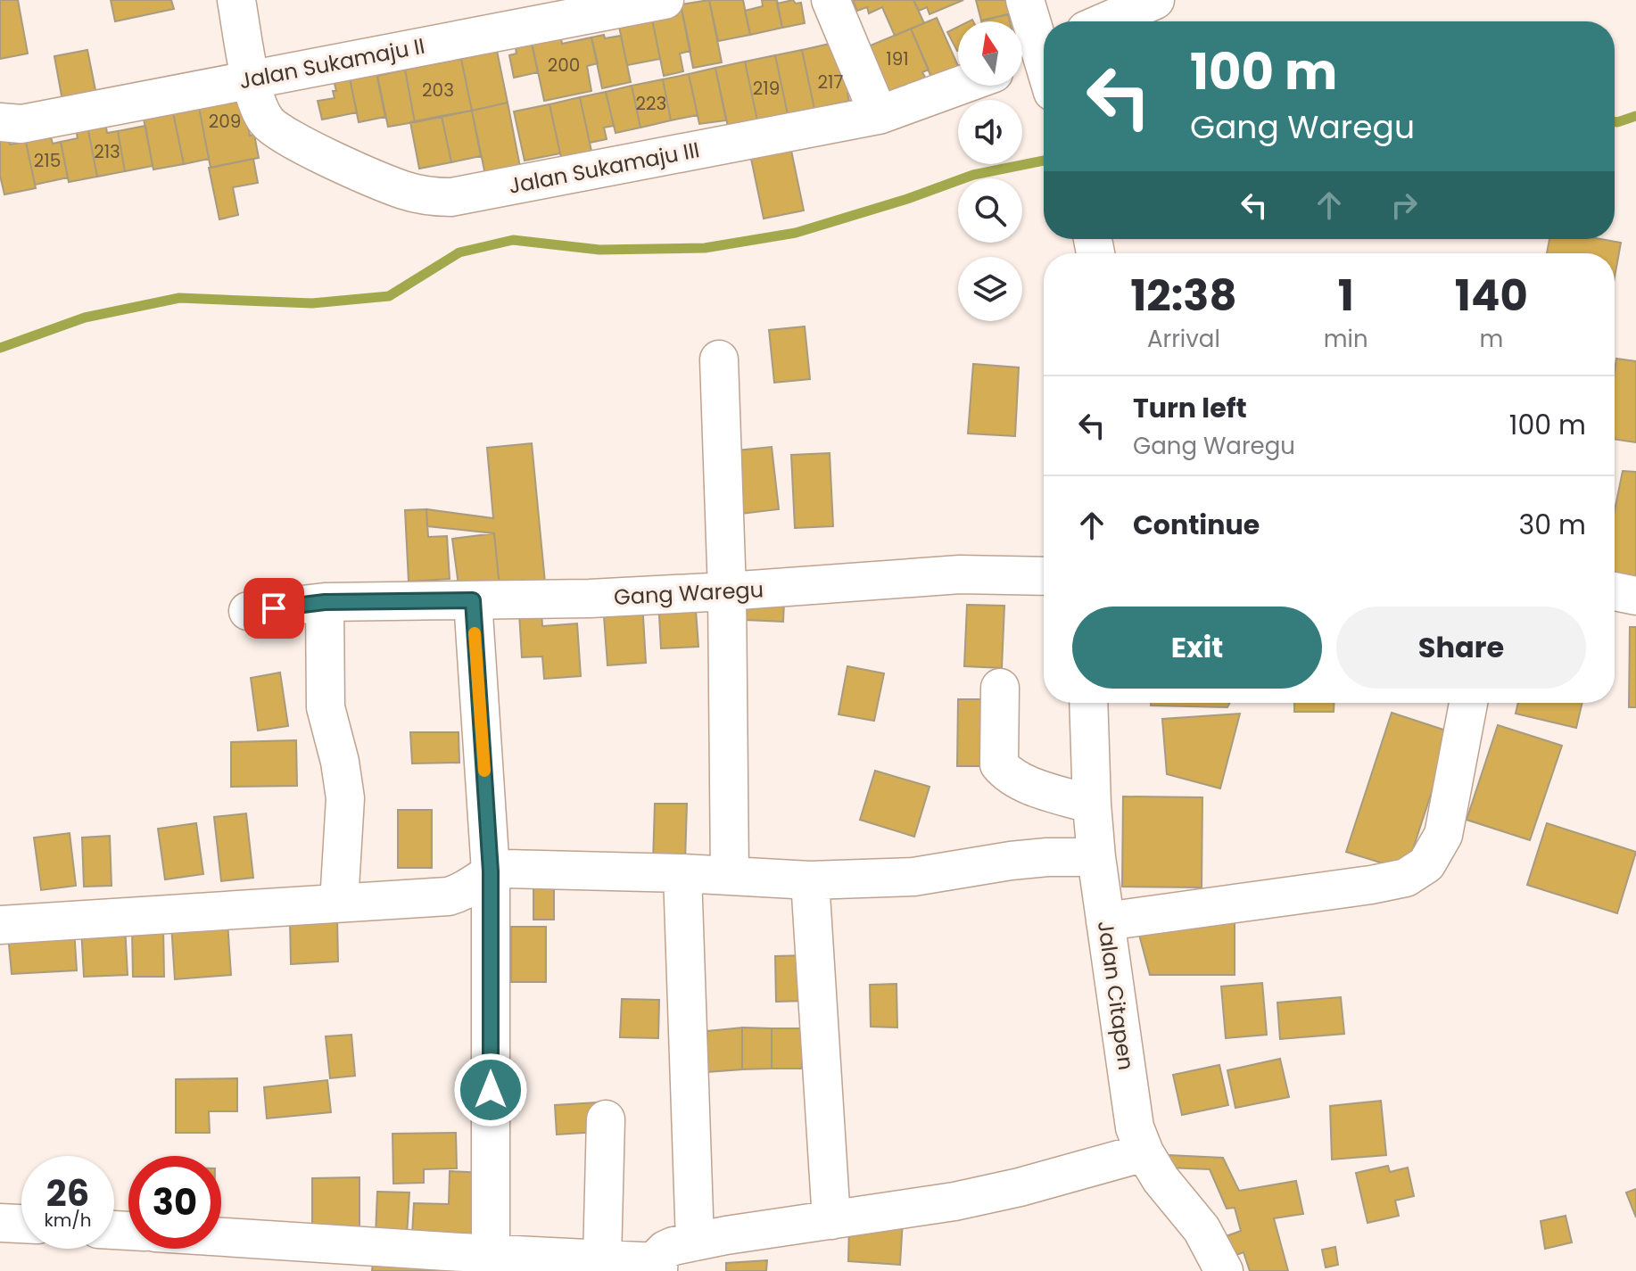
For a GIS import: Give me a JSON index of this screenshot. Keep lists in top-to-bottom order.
{
  "streets": {
    "street": [
      "Jalan Sukamaju II",
      "Jalan Sukamaju III",
      "Gang Waregu",
      "Jalan Citapen"
    ]
  },
  "crossings": [
    ["Jalan Sukamaju II", "Jalan Sukamaju III"]
  ],
  "house_numbers": [
    "191",
    "200",
    "217",
    "219",
    "203",
    "223",
    "209",
    "213",
    "215"
  ],
  "north": "top",
  "page": {
    "turn": ["100 m", "Gang Waregu"],
    "eta": [
      "12:38",
      "Arrival",
      "1",
      "min",
      "140",
      "m"
    ],
    "list": [
      {
        "name": "Turn left",
        "note": "Gang Waregu",
        "value": "100 m"
      },
      {
        "name": "Continue",
        "value": "30 m"
      }
    ],
    "buttons": ["Exit", "Share"],
    "speed": "26 km/h",
    "limit": "30"
  }
}
